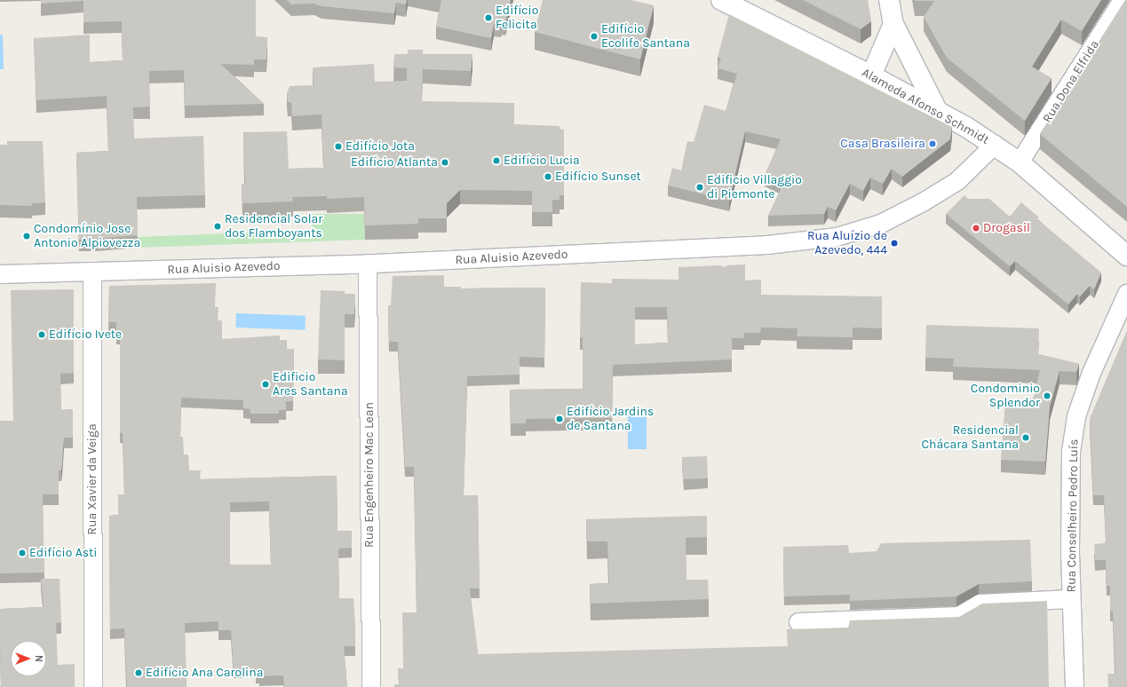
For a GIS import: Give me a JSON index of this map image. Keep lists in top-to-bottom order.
{
  "streets": {
    "main road": ["Alameda Afonso Schmidt"],
    "street": [
      "Rua Dona Elfrida",
      "Rua Aluisio Azevedo",
      "Rua Engenheiro Mac Lean",
      "Rua Xavier da Veiga",
      "Rua Conselheiro Pedro Luís"
    ]
  },
  "crossings": [
    ["Rua Dona Elfrida", "Alameda Afonso Schmidt"],
    ["Alameda Afonso Schmidt", "Rua Aluisio Azevedo"],
    ["Rua Aluisio Azevedo", "Rua Engenheiro Mac Lean"],
    ["Rua Aluisio Azevedo", "Rua Xavier da Veiga"]
  ],
  "places": [
    "Edifício Felicita",
    "Edifício Ecolife Santana",
    "Casa Brasileira",
    "Edifício Jota",
    "Edifício Lucia",
    "Edifício Atlanta",
    "Edifício Sunset",
    "Edificio Villaggio di Piemonte",
    "Residencial Solar dos Flamboyants",
    "Drogasil",
    "Condomínio Jose Antonio Alpiovezza",
    "Rua Aluízio de Azevedo, 444",
    "Edifício Ivete",
    "Edificio Ares Santana",
    "Condominio Splendor",
    "Edifício Jardins de Santana",
    "Residencial Chácara Santana",
    "Edifício Asti",
    "Edifício Ana Carolina"
  ],
  "north": "right"
}
